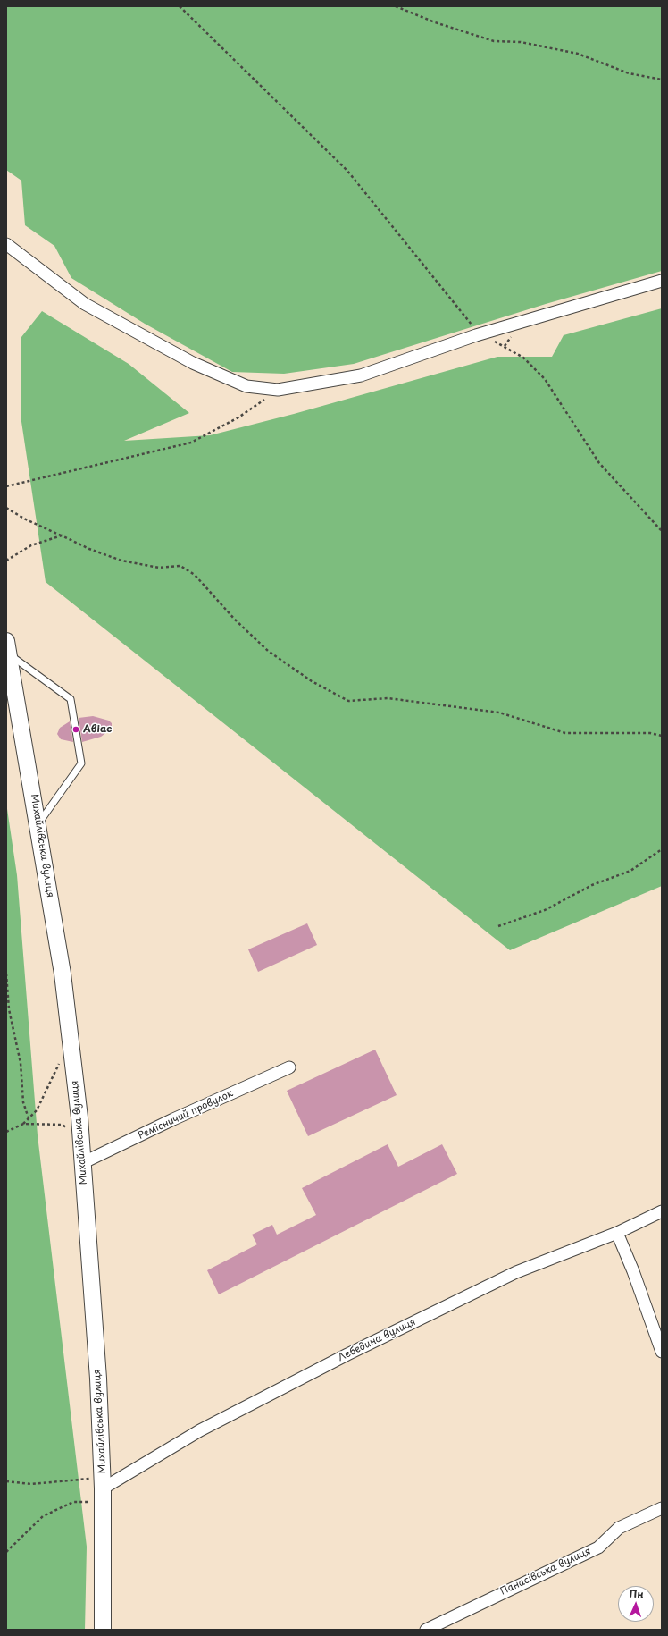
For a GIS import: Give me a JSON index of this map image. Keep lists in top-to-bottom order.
{
  "streets": {
    "main road": ["Михайлівська вулиця"],
    "street": ["Ремісничий провулок", "Лебедина вулиця", "Панасівська вулиця"]
  },
  "crossings": [
    ["Михайлівська вулиця", "Ремісничий провулок"],
    ["Михайлівська вулиця", "Лебедина вулиця"]
  ],
  "places": ["Авіас"],
  "north": "top"
}
